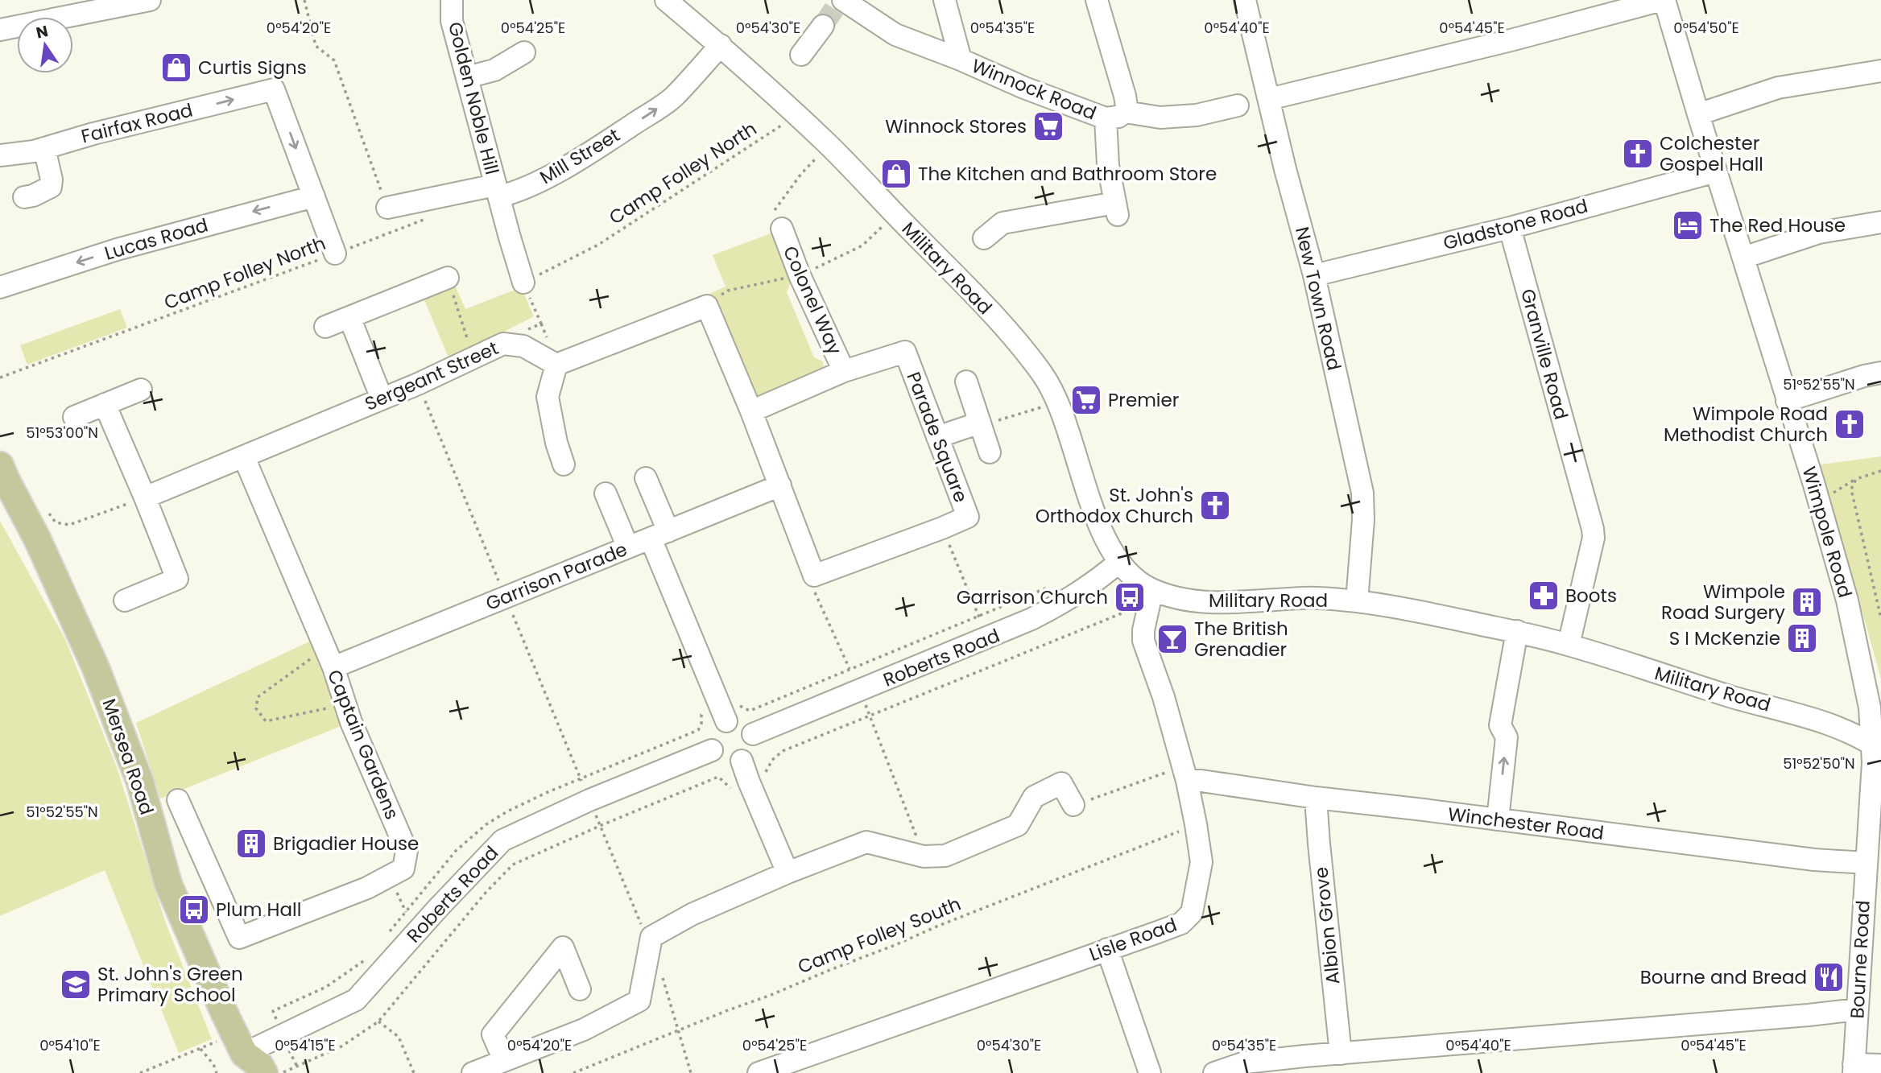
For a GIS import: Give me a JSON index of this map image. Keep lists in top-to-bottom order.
{
  "streets": {
    "main road": ["Mersea Road"],
    "street": [
      "Winnock Road",
      "Golden Noble Hill",
      "Fairfax Road",
      "Mill Street",
      "Gladstone Road",
      "Lucas Road",
      "Military Road",
      "New Town Road",
      "Colonel Way",
      "Granville Road",
      "Sergeant Street",
      "Parade Square",
      "Wimpole Road",
      "Garrison Parade",
      "Roberts Road",
      "Captain Gardens",
      "Winchester Road",
      "Albion Grove",
      "Lisle Road",
      "Bourne Road"
    ],
    "path": ["Camp Folley North", "Camp Folley South"]
  },
  "crossings": [
    ["Golden Noble Hill", "Mill Street"],
    ["Fairfax Road", "Lucas Road"],
    ["Mill Street", "Military Road"],
    ["Camp Folley North", "Military Road"],
    ["Gladstone Road", "New Town Road"],
    ["Gladstone Road", "Granville Road"],
    ["Gladstone Road", "Wimpole Road"],
    ["Military Road", "New Town Road"],
    ["Military Road", "Granville Road"],
    ["Military Road", "Wimpole Road"],
    ["Military Road", "Roberts Road"],
    ["Military Road", "Lisle Road"],
    ["Military Road", "Bourne Road"],
    ["Colonel Way", "Parade Square"],
    ["Sergeant Street", "Captain Gardens"],
    ["Wimpole Road", "Bourne Road"],
    ["Garrison Parade", "Captain Gardens"],
    ["Roberts Road", "Mersea Road"],
    ["Winchester Road", "Albion Grove"],
    ["Winchester Road", "Lisle Road"],
    ["Winchester Road", "Bourne Road"],
    ["Camp Folley South", "Lisle Road"]
  ],
  "one_way": ["Mill Street", "Lucas Road"],
  "places": {
    "shop": ["Curtis Signs", "The Kitchen and Bathroom Store"],
    "supermarket": ["Winnock Stores", "Premier"],
    "church": ["Colchester Gospel Hall", "Wimpole Road Methodist Church", "St. John's Orthodox Church"],
    "hotel": ["The Red House"],
    "pharmacy": ["Boots"],
    "bus stop": ["Garrison Church", "Plum Hall"],
    "building": ["Wimpole Road Surgery", "S I McKenzie", "Brigadier House"],
    "bar": ["The British Grenadier"],
    "restaurant": ["Bourne and Bread"],
    "school or university": ["St. John's Green Primary School"]
  },
  "north": "top",
  "coordinates": [
    "0°54'20\"E",
    "0°54'25\"E",
    "0°54'30\"E",
    "0°54'35\"E",
    "0°54'40\"E",
    "0°54'45\"E",
    "0°54'50\"E",
    "51°52'55\"N",
    "51°53'00\"N",
    "51°52'50\"N",
    "0°54'10\"E",
    "0°54'15\"E"
  ]
}
